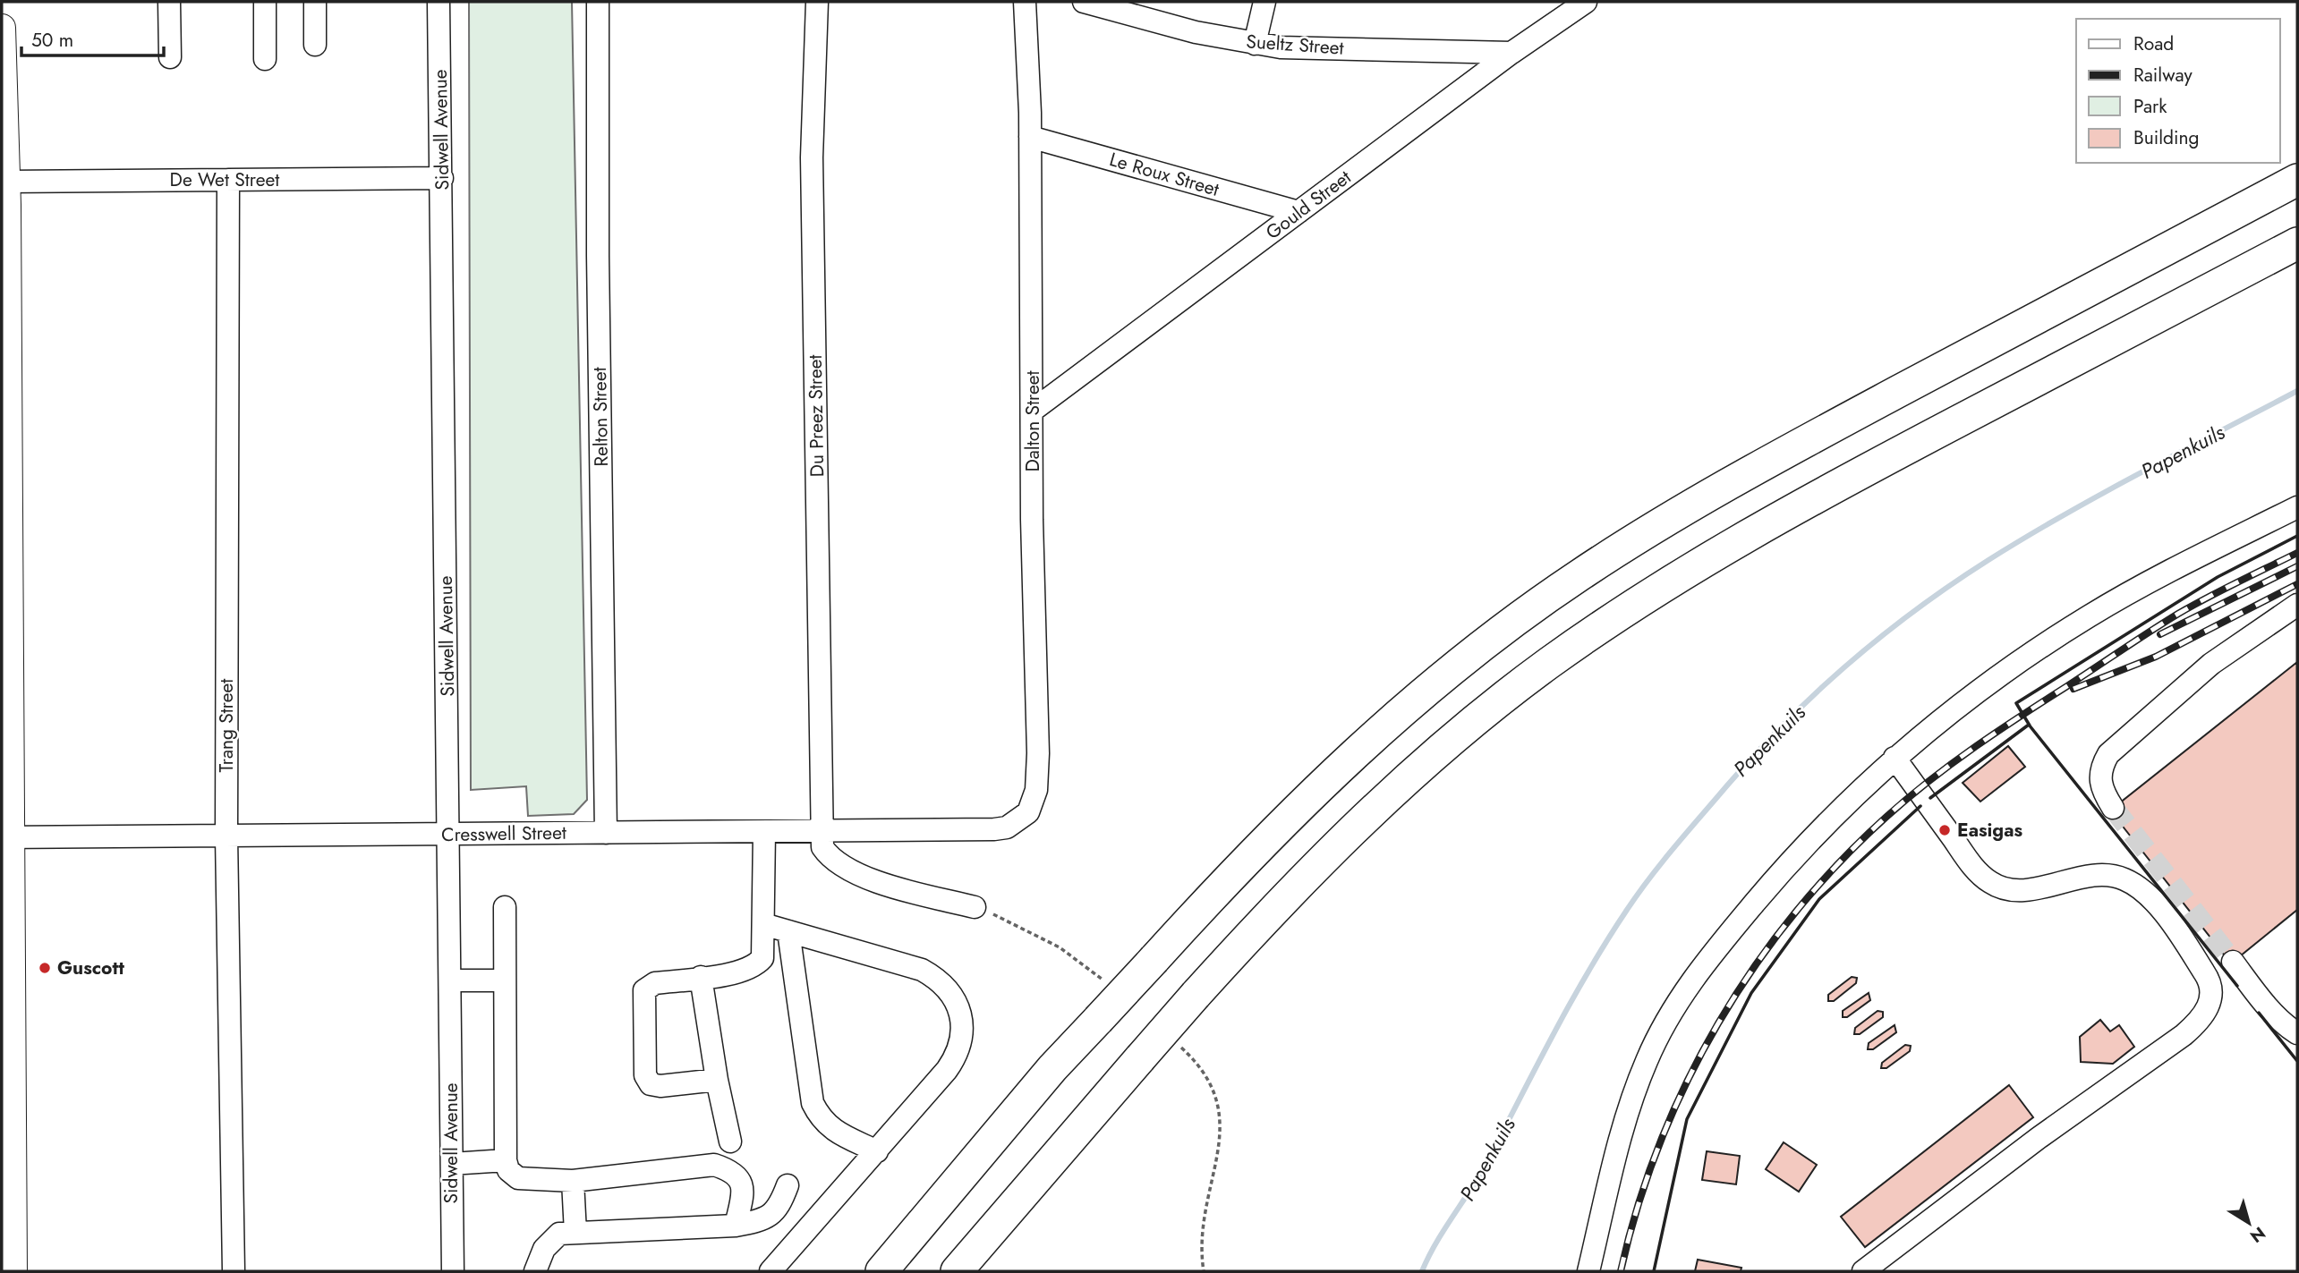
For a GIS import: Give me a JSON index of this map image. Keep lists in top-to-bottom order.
{
  "streets": {
    "street": [
      "Sueltz Street",
      "Sidwell Avenue",
      "Le Roux Street",
      "De Wet Street",
      "Gould Street",
      "Du Preez Street",
      "Relton Street",
      "Dalton Street",
      "Trang Street",
      "Cresswell Street"
    ]
  },
  "crossings": [
    ["Sueltz Street", "Gould Street"],
    ["Sidwell Avenue", "De Wet Street"],
    ["Sidwell Avenue", "Cresswell Street"],
    ["Le Roux Street", "Gould Street"],
    ["Le Roux Street", "Dalton Street"],
    ["De Wet Street", "Trang Street"],
    ["Gould Street", "Dalton Street"],
    ["Du Preez Street", "Cresswell Street"],
    ["Relton Street", "Cresswell Street"],
    ["Dalton Street", "Cresswell Street"],
    ["Trang Street", "Cresswell Street"]
  ],
  "water": ["Papenkuils"],
  "places": ["Easigas", "Guscott"],
  "legend": [
    "Road",
    "Railway",
    "Park",
    "Building"
  ],
  "scale_bar": "50 m",
  "north": "bottom right"
}
